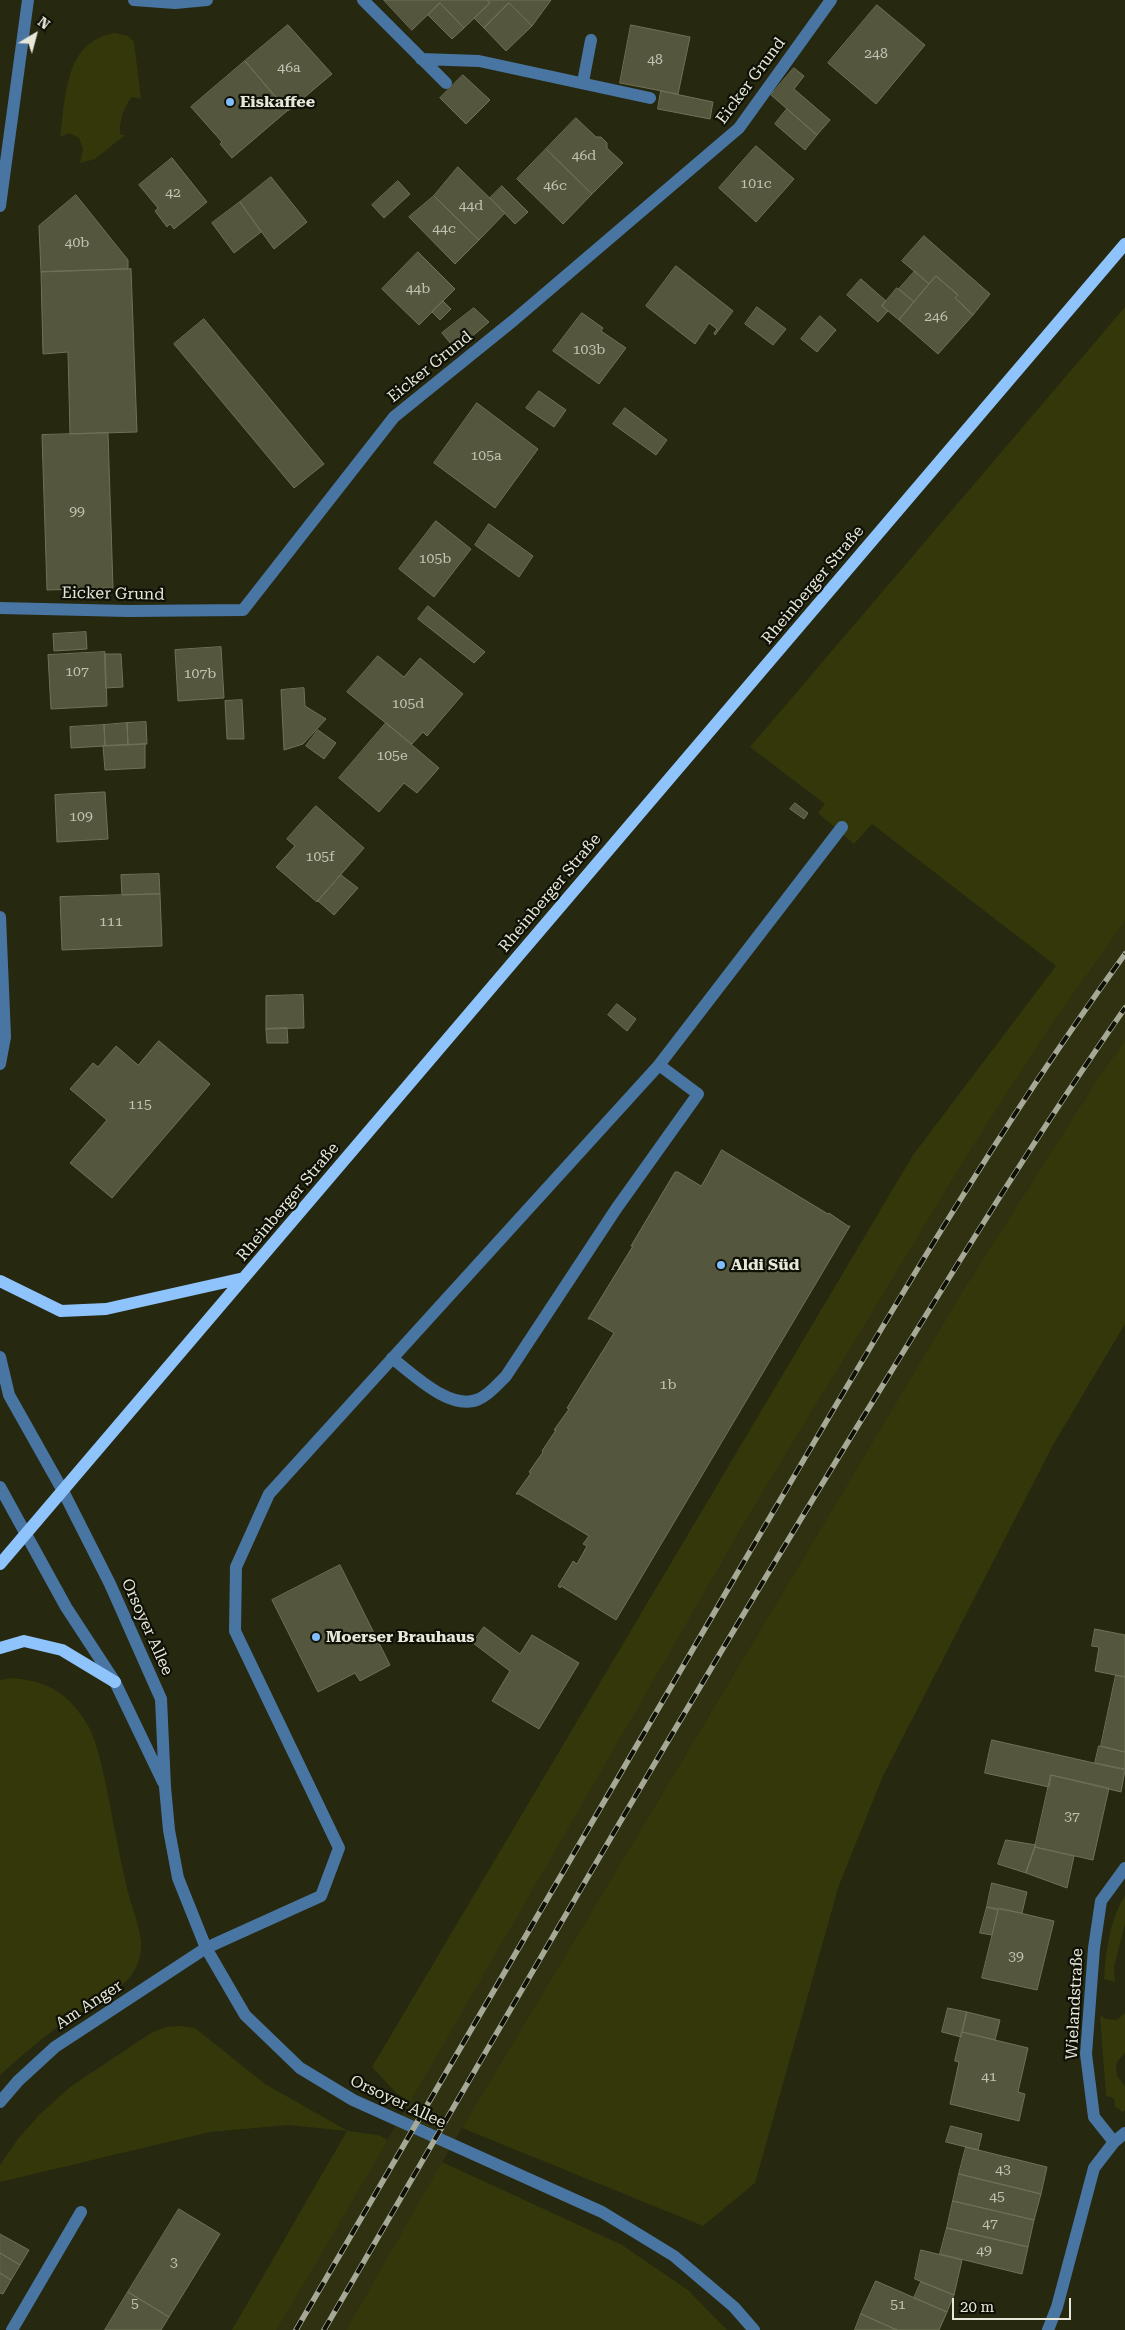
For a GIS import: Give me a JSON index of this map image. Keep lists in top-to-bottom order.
{
  "streets": {
    "main road": ["Rheinberger Straße"],
    "street": [
      "Eicker Grund",
      "Orsoyer Allee",
      "Wielandstraße",
      "Am Anger"
    ]
  },
  "crossings": [
    ["Rheinberger Straße", "Orsoyer Allee"],
    ["Orsoyer Allee", "Am Anger"]
  ],
  "places": ["Eiskaffee", "Aldi Süd", "Moerser Brauhaus"],
  "house_numbers": [
    "248",
    "48",
    "46a",
    "46d",
    "101c",
    "46c",
    "42",
    "44d",
    "44c",
    "40b",
    "44b",
    "246",
    "103b",
    "105a",
    "99",
    "105b",
    "107",
    "107b",
    "105d",
    "105e",
    "109",
    "105f",
    "111",
    "115",
    "1b",
    "37",
    "39",
    "41",
    "43",
    "45",
    "47",
    "49",
    "3",
    "5",
    "51"
  ],
  "scale_bar": "20 m",
  "north": "top right"
}
